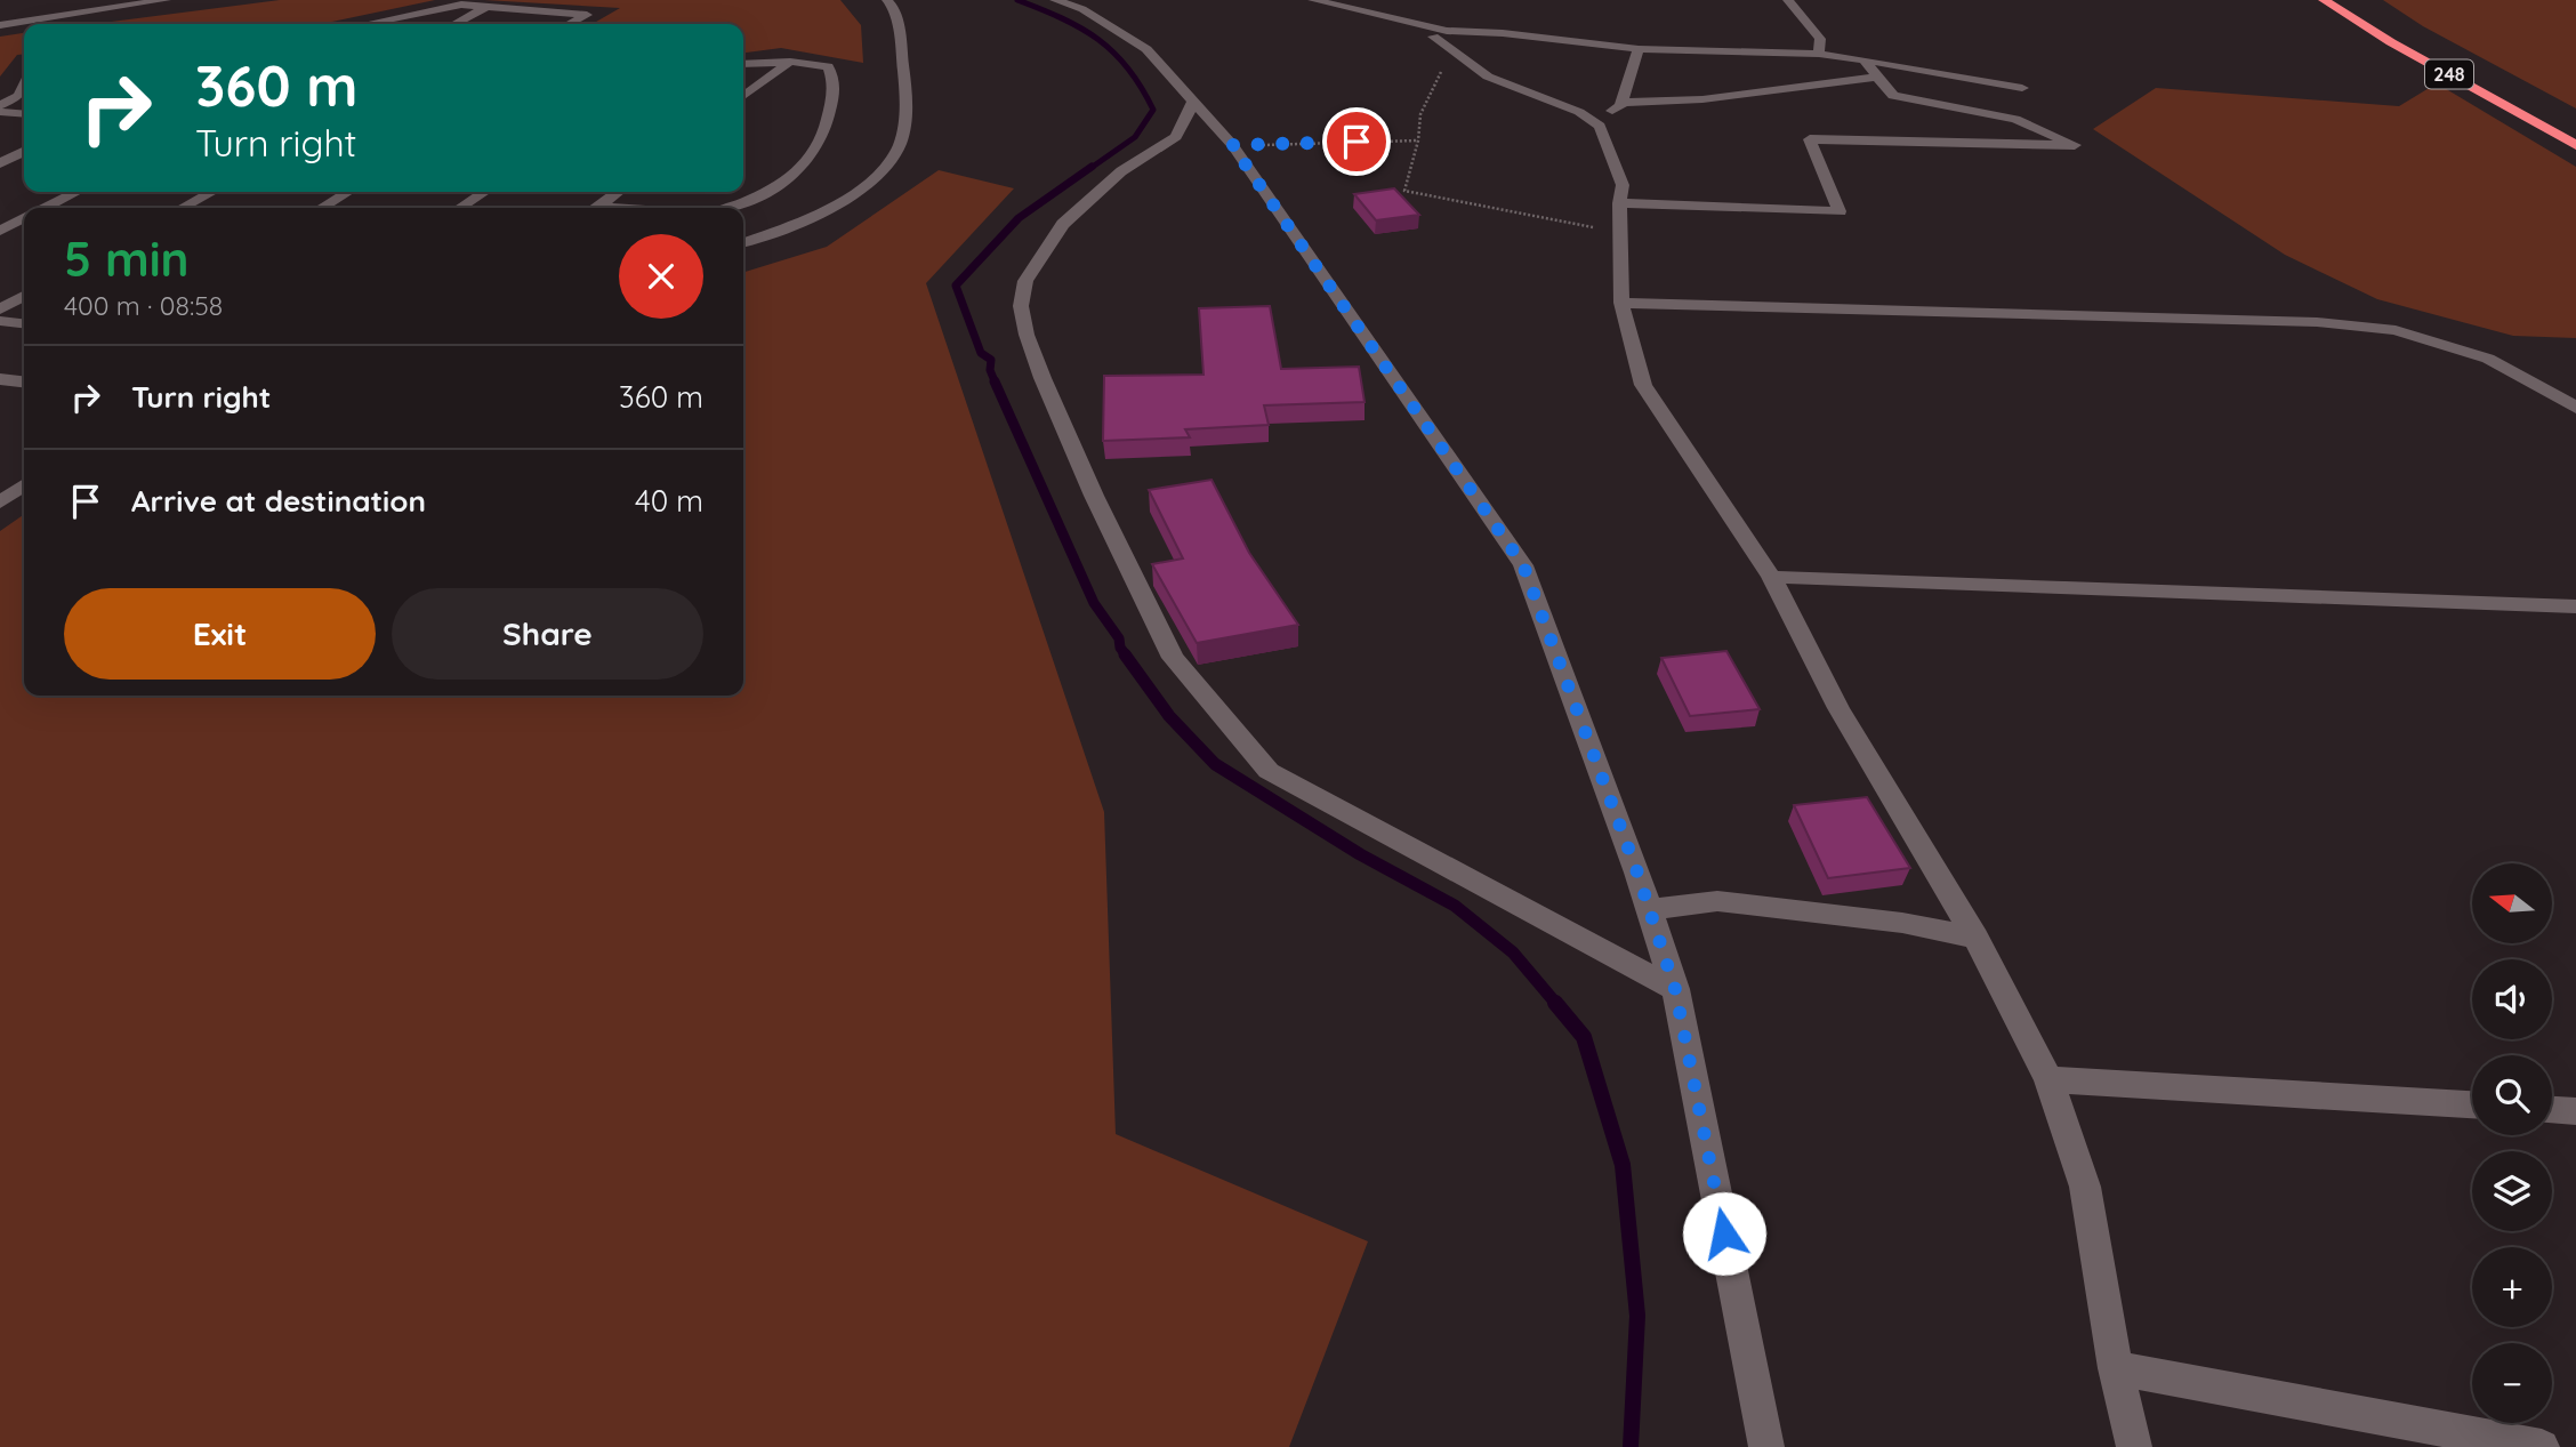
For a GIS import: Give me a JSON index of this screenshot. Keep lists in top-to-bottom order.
{
  "streets": {
    "highway": ["248"]
  },
  "north": "left",
  "page": {
    "turn": ["360 m", "Turn right"],
    "heading": ["5 min", "400 m · 08:58"],
    "list": [
      {
        "name": "Turn right",
        "value": "360 m"
      },
      {
        "name": "Arrive at destination",
        "value": "40 m"
      }
    ],
    "buttons": ["Exit", "Share"],
    "map_buttons": ["+", "−"]
  }
}
